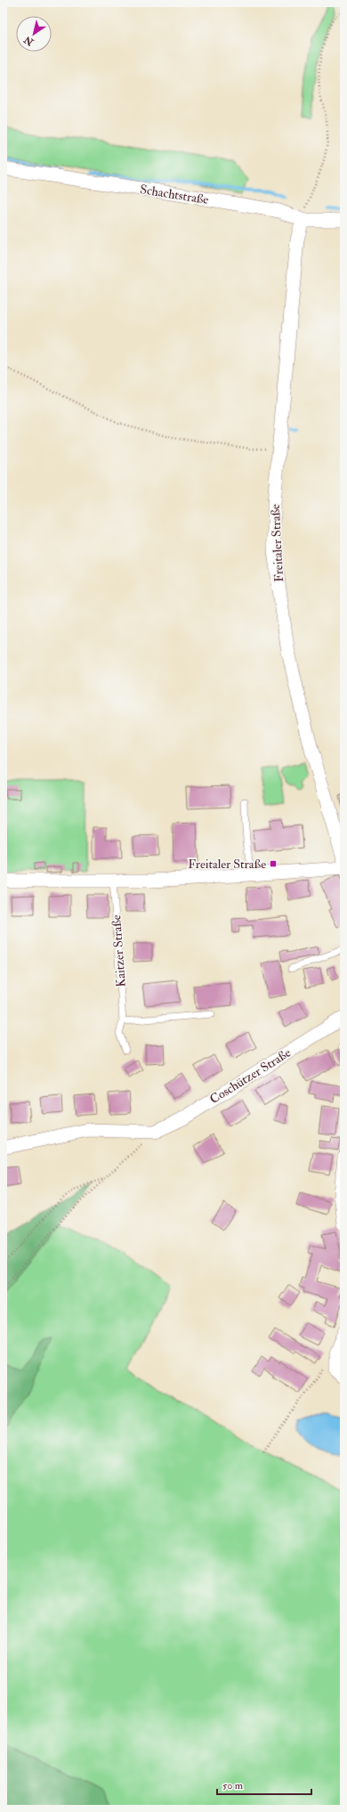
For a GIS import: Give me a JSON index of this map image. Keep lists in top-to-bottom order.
{
  "streets": {
    "street": ["Schachtstraße", "Freitaler Straße", "Coschützer Straße"],
    "lane": ["Kaitzer Straße"]
  },
  "crossings": [
    ["Schachtstraße", "Freitaler Straße"]
  ],
  "places": {
    "transit": ["Freitaler Straße"]
  },
  "scale_bar": "50 m",
  "north": "bottom left"
}
